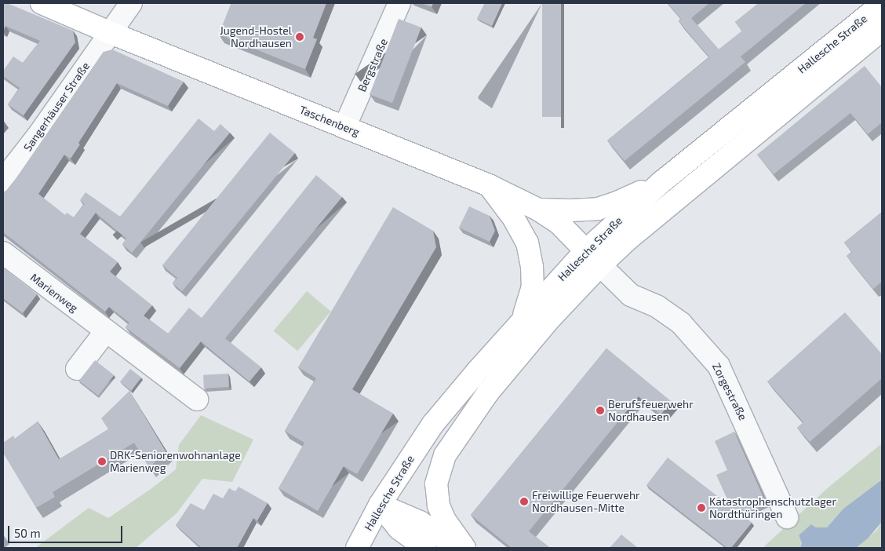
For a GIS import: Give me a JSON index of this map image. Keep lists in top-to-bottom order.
{
  "streets": {
    "main road": ["Hallesche Straße", "Taschenberg"],
    "street": [
      "Bergstraße",
      "Sangerhäuser Straße",
      "Marienweg",
      "Zorgestraße"
    ]
  },
  "crossings": [
    ["Hallesche Straße", "Taschenberg"],
    ["Hallesche Straße", "Zorgestraße"],
    ["Bergstraße", "Taschenberg"],
    ["Sangerhäuser Straße", "Taschenberg"],
    ["Taschenberg", "Zorgestraße"]
  ],
  "places": [
    "Jugend-Hostel Nordhausen",
    "Berufsfeuerwehr Nordhausen",
    "DRK-Seniorenwohnanlage Marienweg",
    "Freiwillige Feuerwehr Nordhausen-Mitte",
    "Katastrophenschutzlager Nordthüringen"
  ],
  "scale_bar": "50 m"
}
